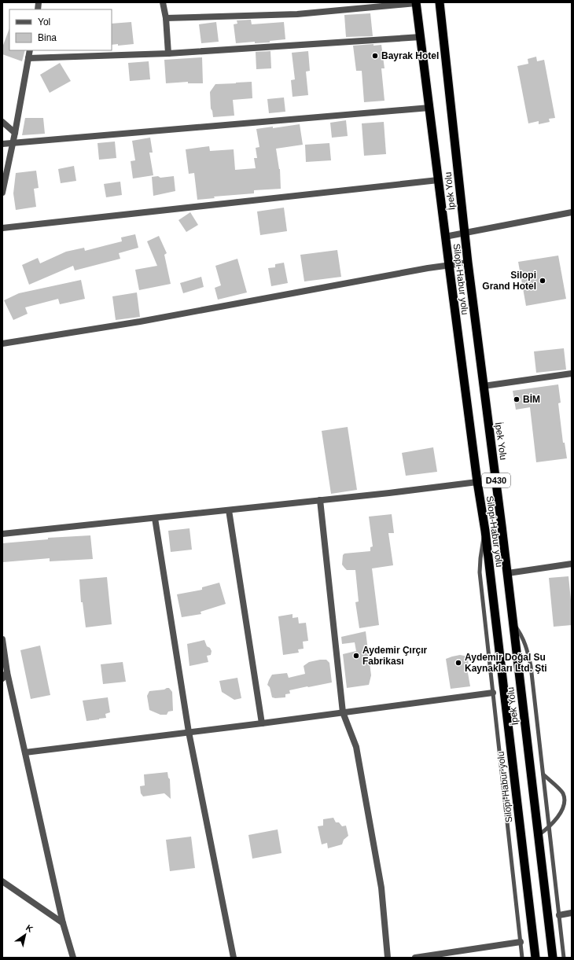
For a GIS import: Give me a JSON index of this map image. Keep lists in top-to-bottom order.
{
  "streets": {
    "highway": ["İpek Yolu", "Silopi-Habur yolu", "D430"]
  },
  "places": [
    "Bayrak Hotel",
    "Silopi Grand Hotel",
    "BİM",
    "Aydemir Çırçır Fabrikası",
    "Aydemir Doğal Su Kaynakları Ltd. Şti"
  ],
  "legend": ["Yol", "Bina"],
  "north": "top right"
}
